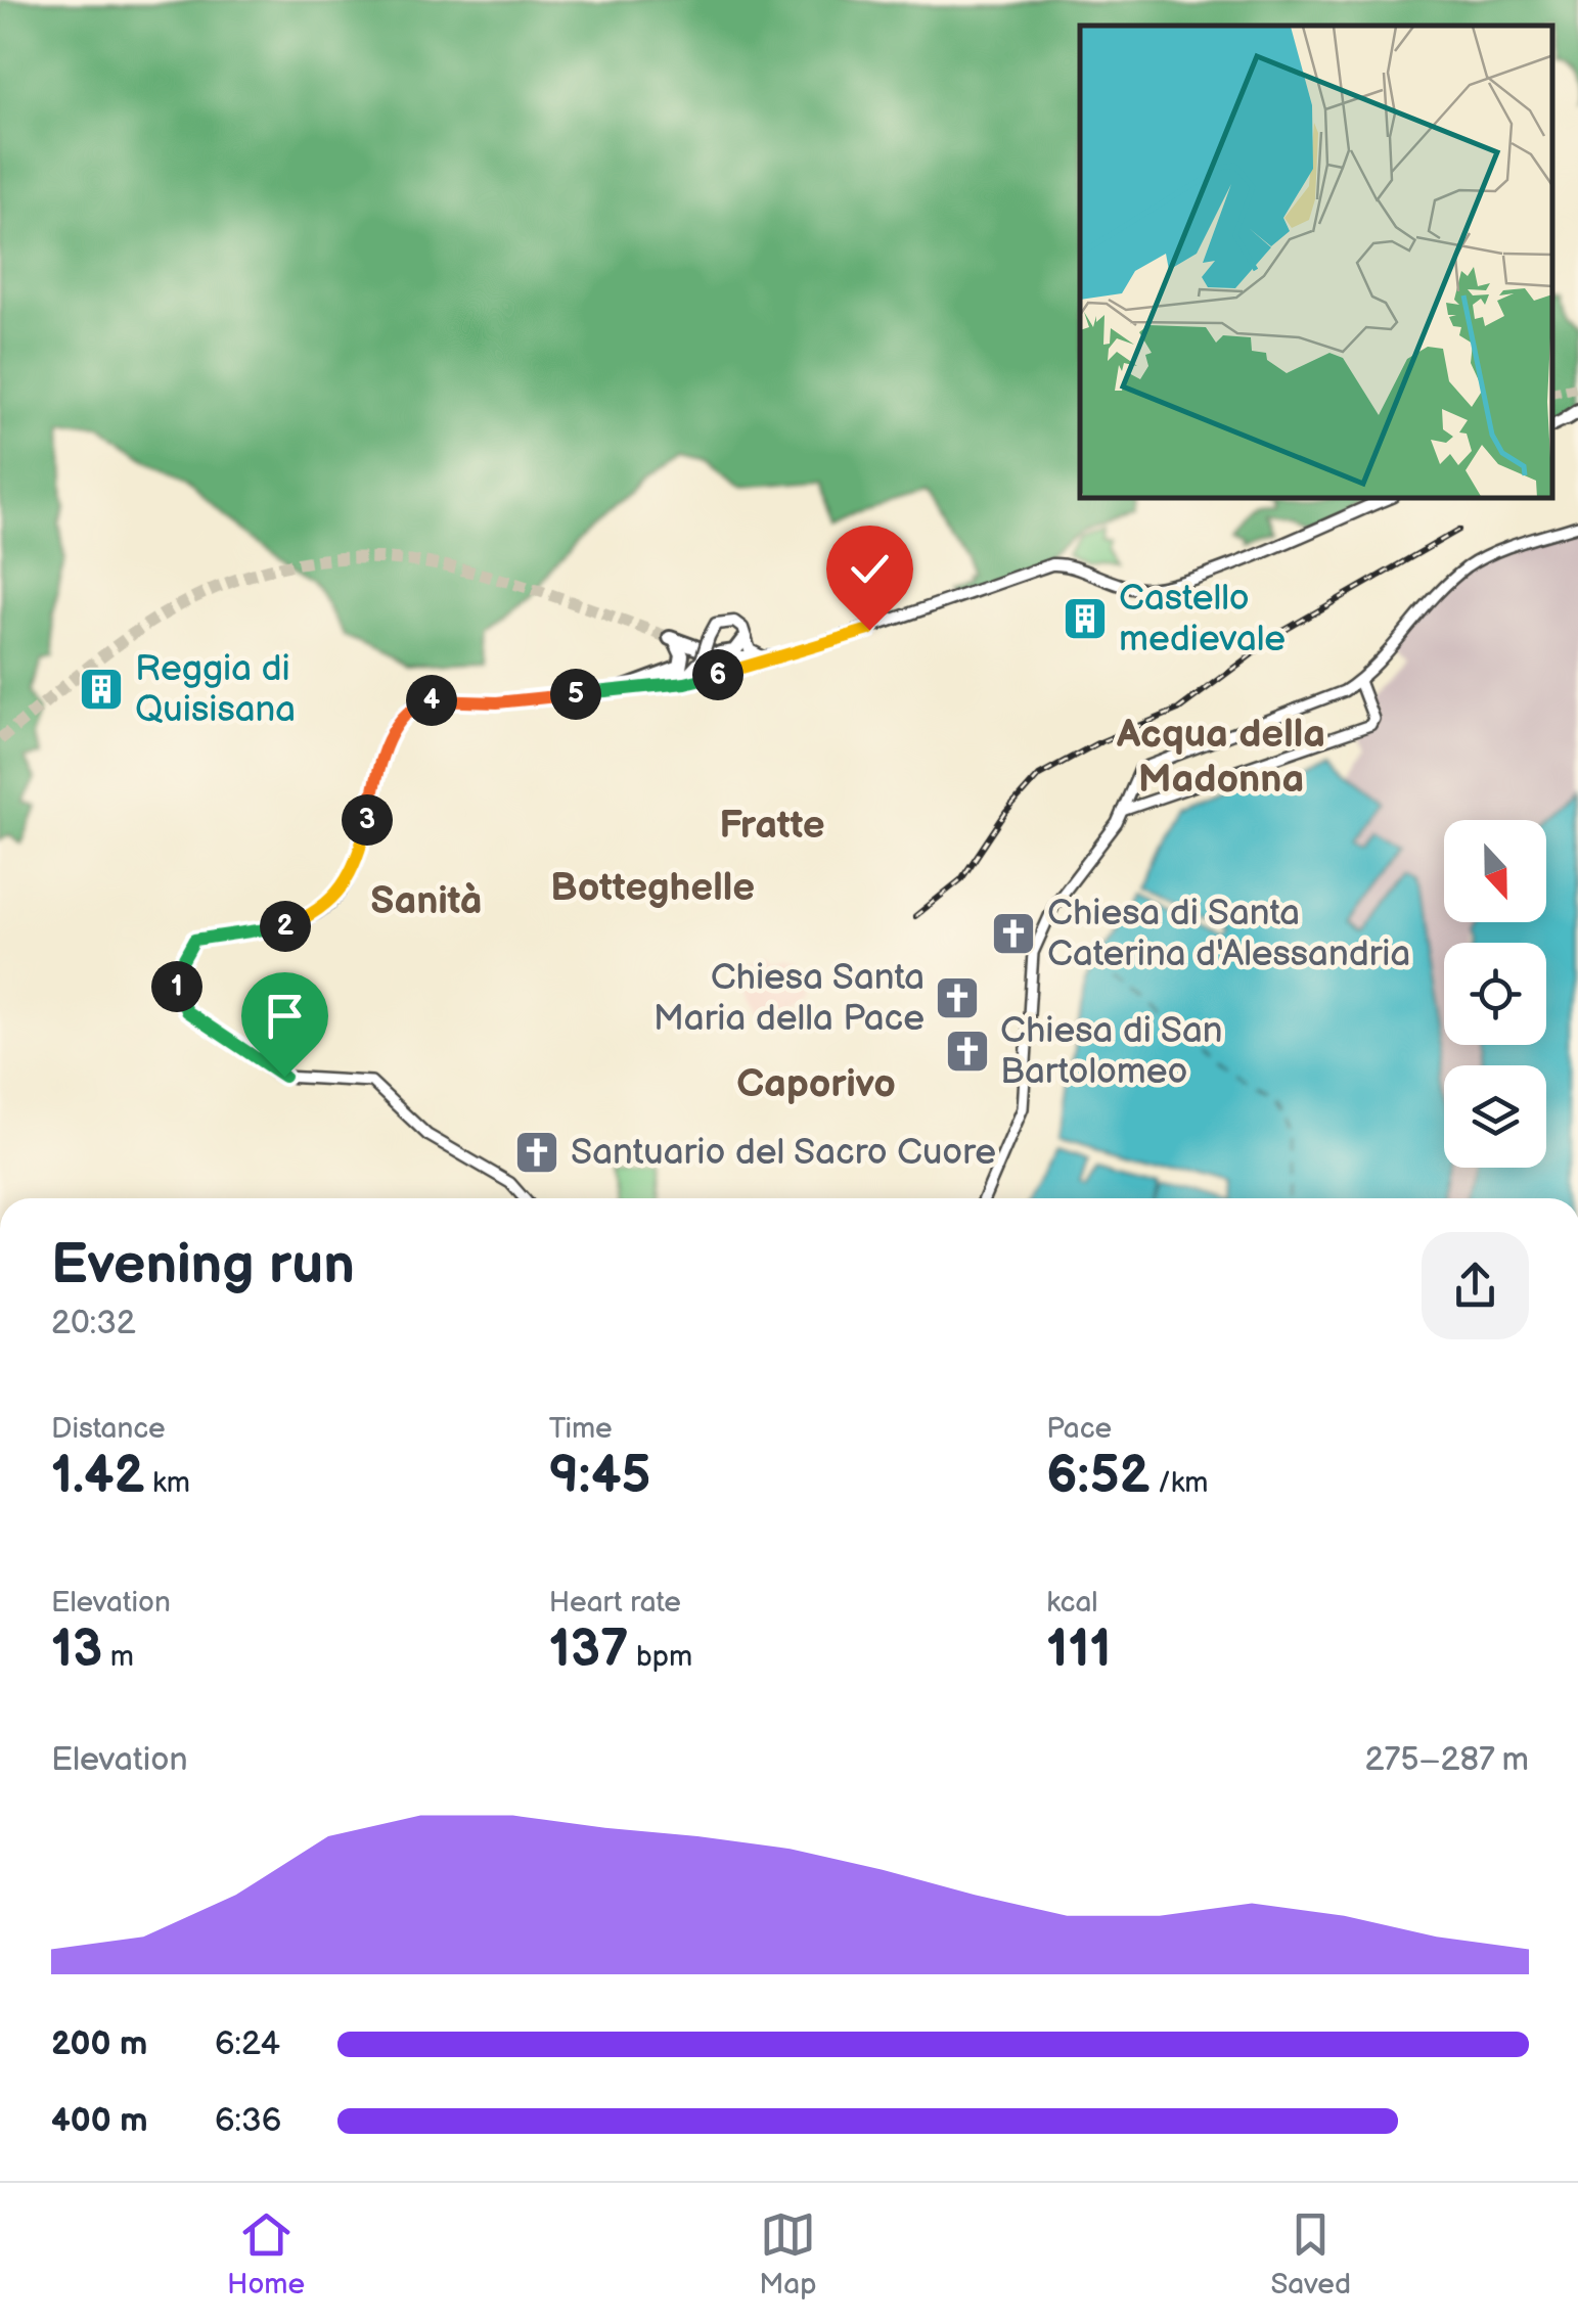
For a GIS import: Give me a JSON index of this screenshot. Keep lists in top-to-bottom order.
{
  "districts": [
    "Acqua della Madonna",
    "Fratte",
    "Botteghelle",
    "Sanità",
    "Caporivo"
  ],
  "places": {
    "building": ["Castello medievale", "Reggia di Quisisana"],
    "church": [
      "Chiesa di Santa Caterina d'Alessandria",
      "Chiesa Santa Maria della Pace",
      "Chiesa di San Bartolomeo",
      "Santuario del Sacro Cuore"
    ]
  },
  "north": "bottom",
  "page": {
    "pins": [
      "6",
      "5",
      "4",
      "3",
      "2",
      "1"
    ],
    "heading": ["Evening run", "20:32"],
    "stats": [
      ["Distance", "1.42 km"],
      ["Time", "9:45"],
      ["Pace", "6:52 /km"],
      ["Elevation", "13 m"],
      ["Heart rate", "137 bpm"],
      ["kcal", "111"]
    ],
    "chart": ["Elevation", "275–287 m"],
    "list": [
      {
        "name": "200 m",
        "note": "6:24"
      },
      {
        "name": "400 m",
        "note": "6:36"
      }
    ],
    "tabs": ["Home", "Map", "Saved"]
  }
}
